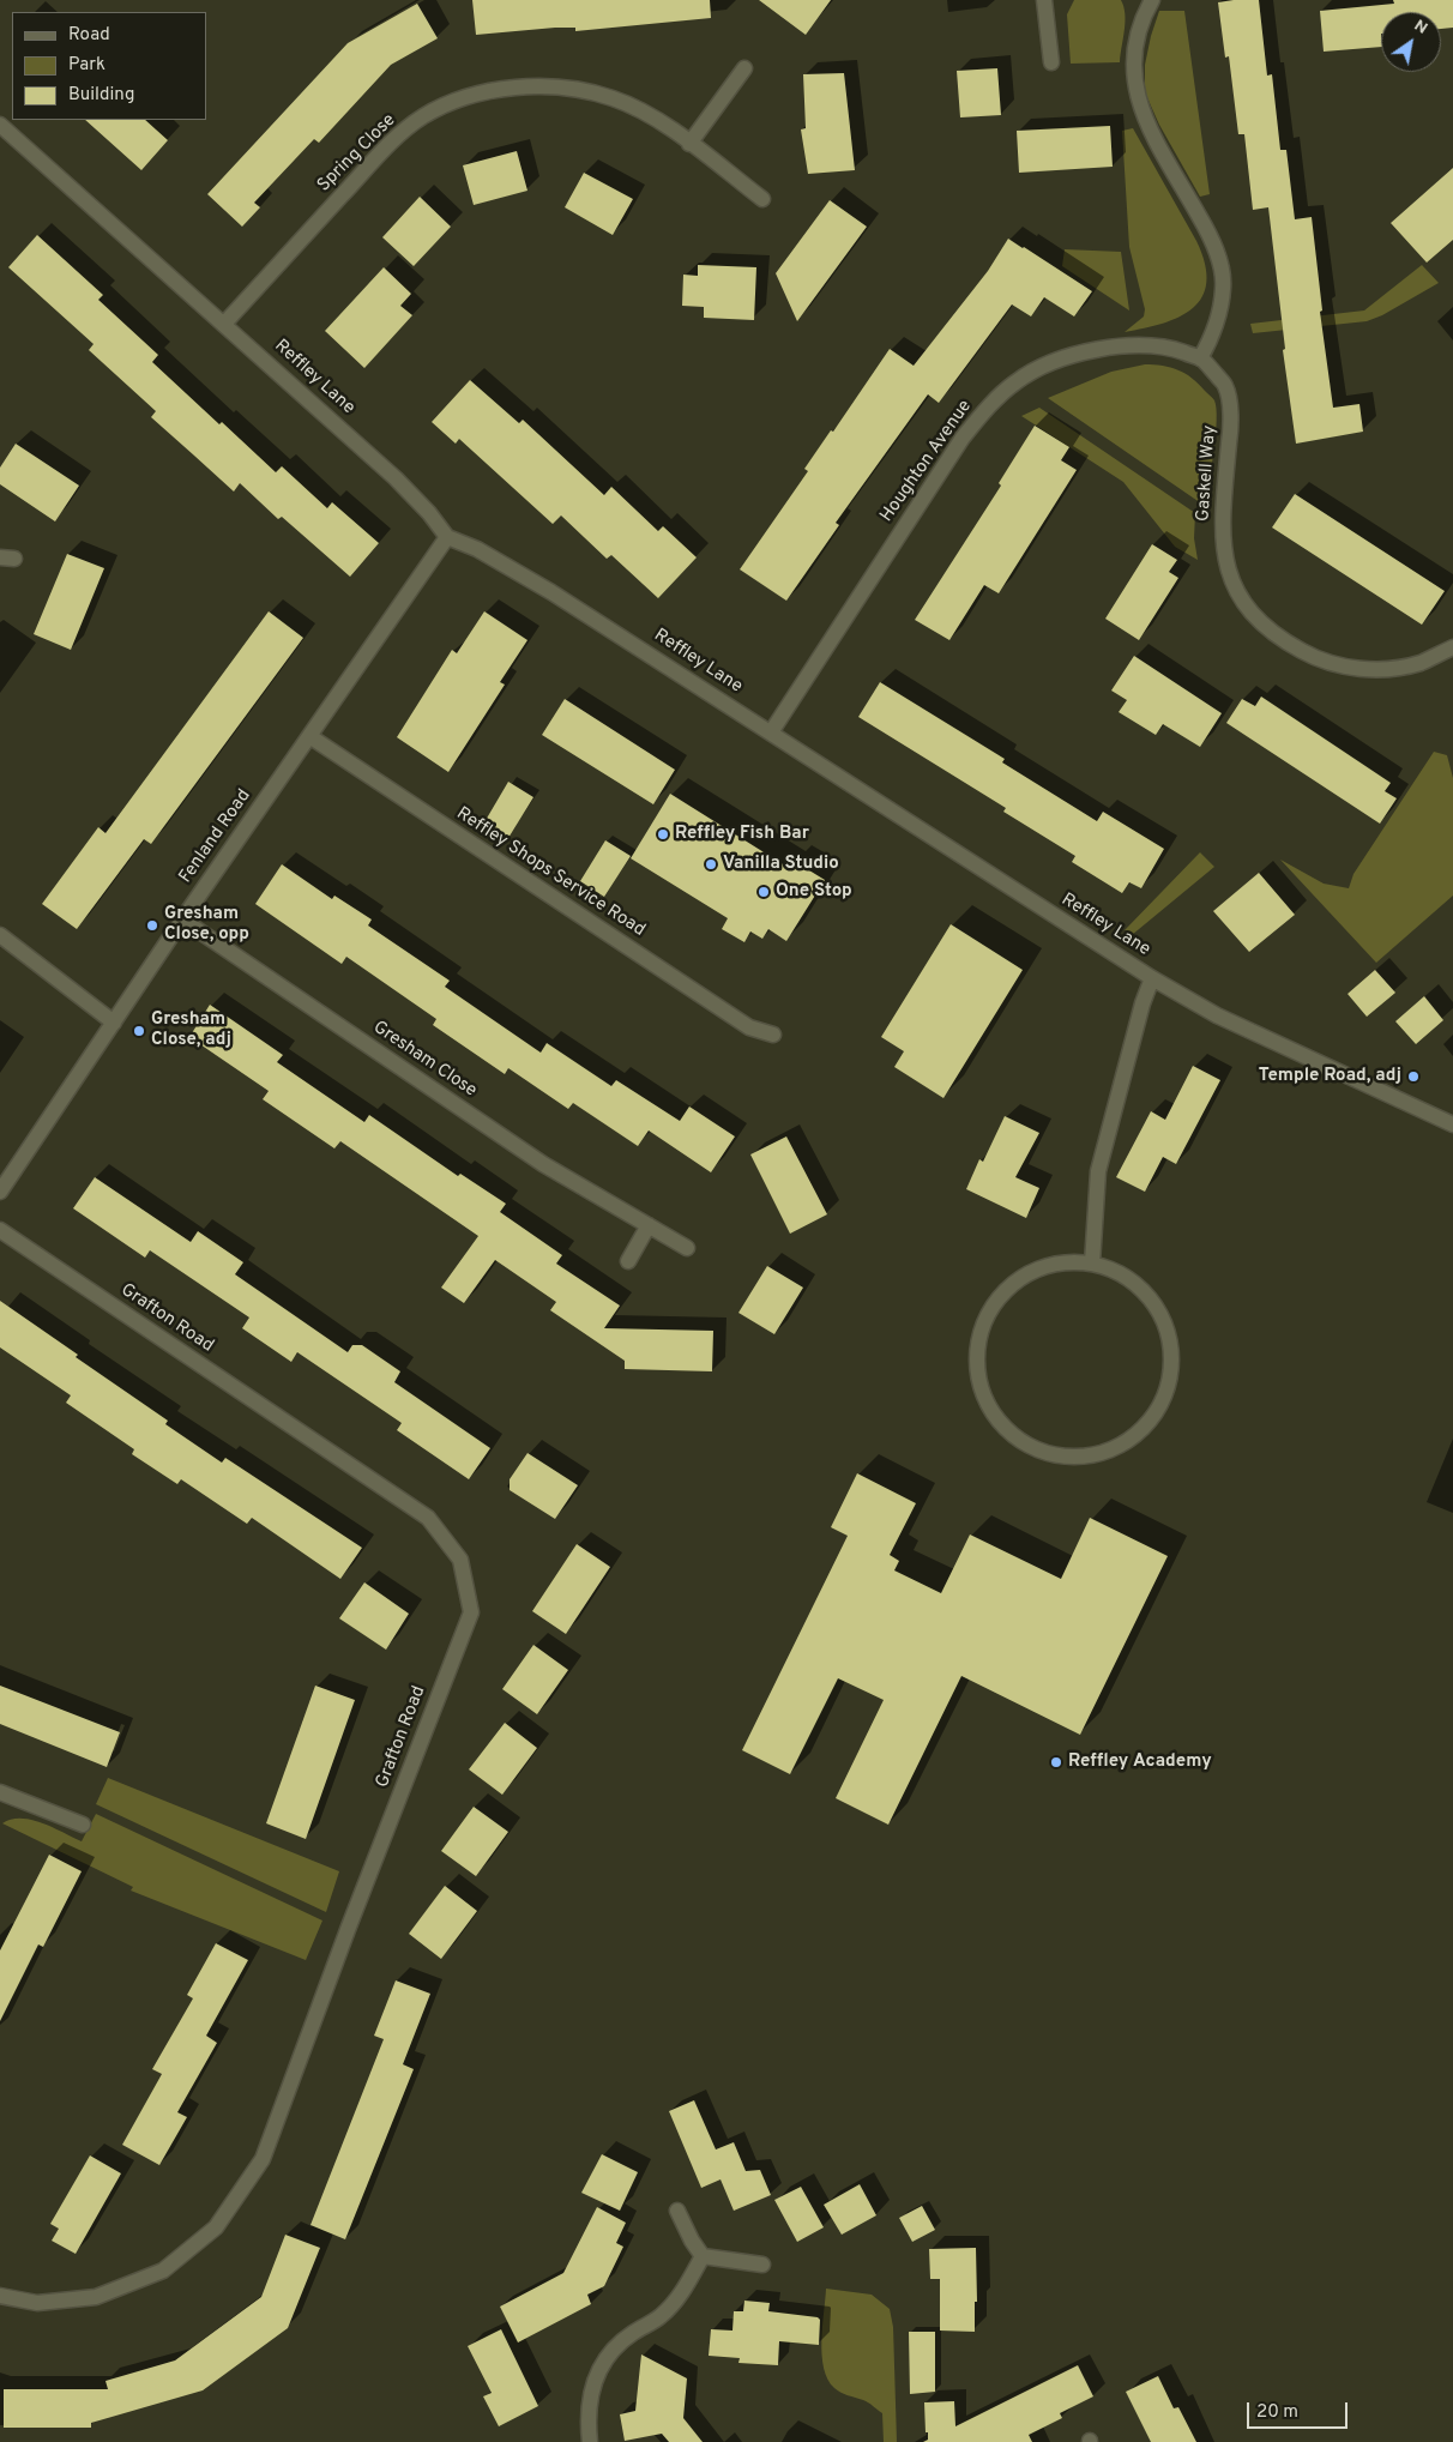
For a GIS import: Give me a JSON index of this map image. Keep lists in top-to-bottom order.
{
  "streets": {
    "street": [
      "Spring Close",
      "Reffley Lane",
      "Houghton Avenue",
      "Gaskell Way",
      "Fenland Road",
      "Reffley Shops Service Road",
      "Gresham Close",
      "Grafton Road"
    ]
  },
  "crossings": [
    ["Spring Close", "Reffley Lane"],
    ["Reffley Lane", "Houghton Avenue"],
    ["Reffley Lane", "Fenland Road"],
    ["Houghton Avenue", "Gaskell Way"],
    ["Fenland Road", "Reffley Shops Service Road"],
    ["Fenland Road", "Gresham Close"]
  ],
  "places": [
    "Reffley Fish Bar",
    "Vanilla Studio",
    "One Stop",
    "Gresham Close, opp",
    "Gresham Close, adj",
    "Temple Road, adj",
    "Reffley Academy"
  ],
  "legend": ["Road", "Park", "Building"],
  "scale_bar": "20 m",
  "north": "top right"
}
